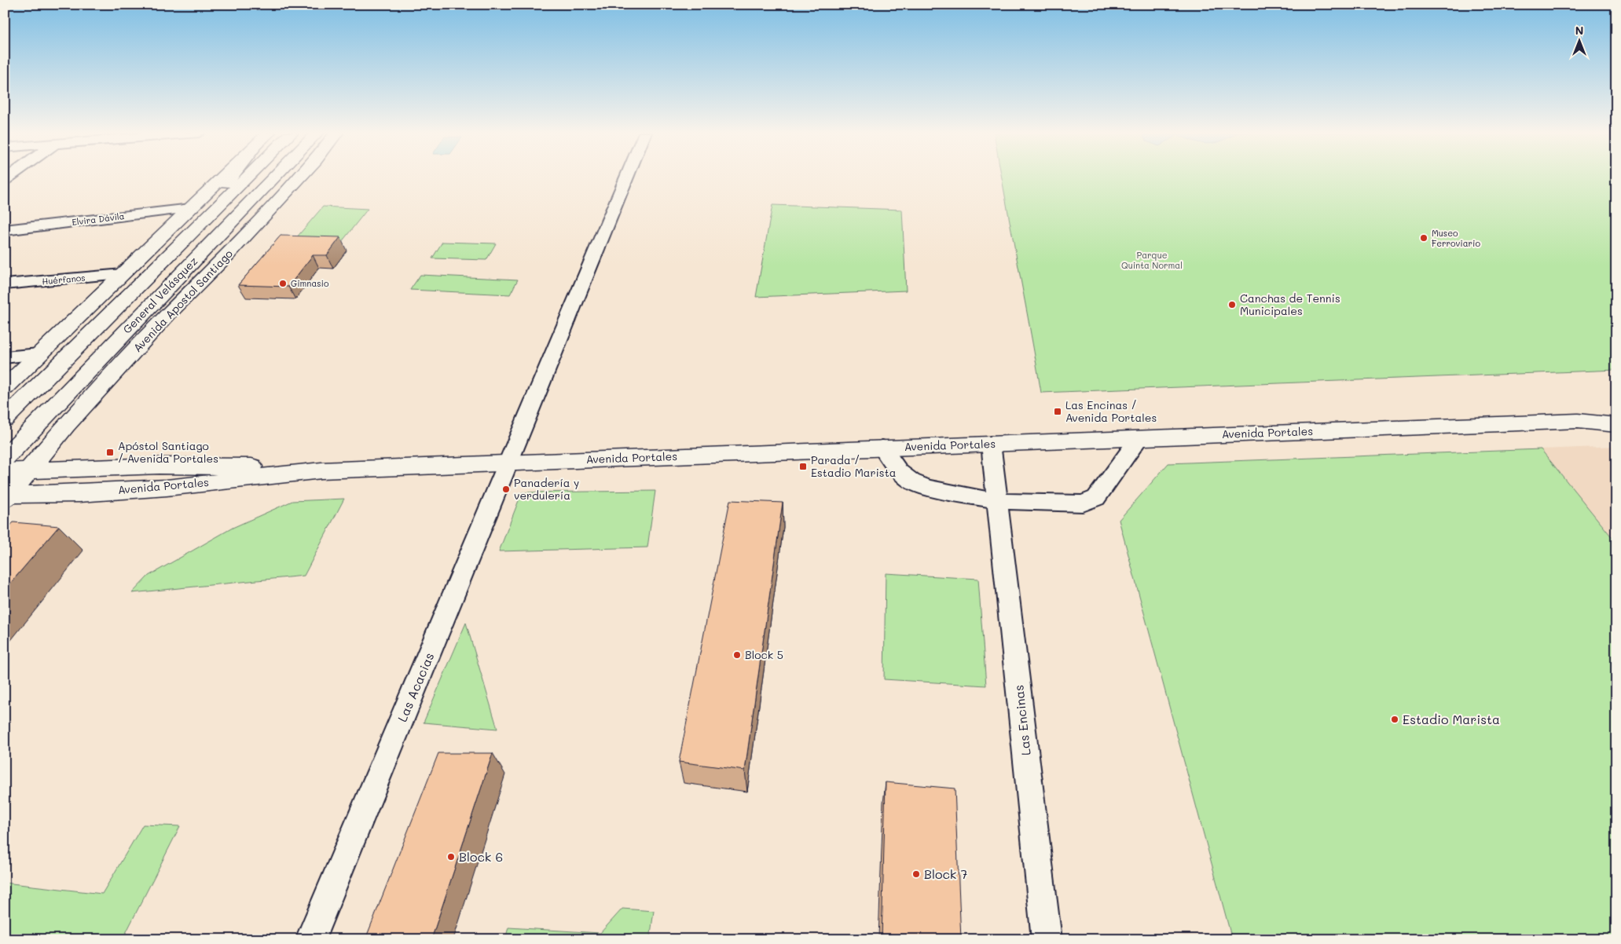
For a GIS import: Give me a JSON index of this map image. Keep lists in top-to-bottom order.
{
  "streets": {
    "main road": ["General Velásquez", "Avenida Apostol Santiago", "Avenida Portales"],
    "street": [
      "Elvira Dávila",
      "Huérfanos",
      "Las Acacias",
      "Las Encinas"
    ]
  },
  "crossings": [
    ["General Velásquez", "Avenida Apostol Santiago"],
    ["General Velásquez", "Avenida Portales"],
    ["Avenida Apostol Santiago", "Avenida Portales"],
    ["Avenida Portales", "Las Acacias"],
    ["Avenida Portales", "Las Encinas"]
  ],
  "parks": ["Parque Quinta Normal"],
  "places": {
    "other": [
      "Museo Ferroviario",
      "Gimnasio",
      "Canchas de Tennis Municipales",
      "Panadería y verdulería",
      "Block 5",
      "Estadio Marista",
      "Block 6",
      "Block 7"
    ],
    "transit": ["Las Encinas / Avenida Portales", "Apóstol Santiago / Avenida Portales", "Parada / Estadio Marista"]
  },
  "north": "top"
}
